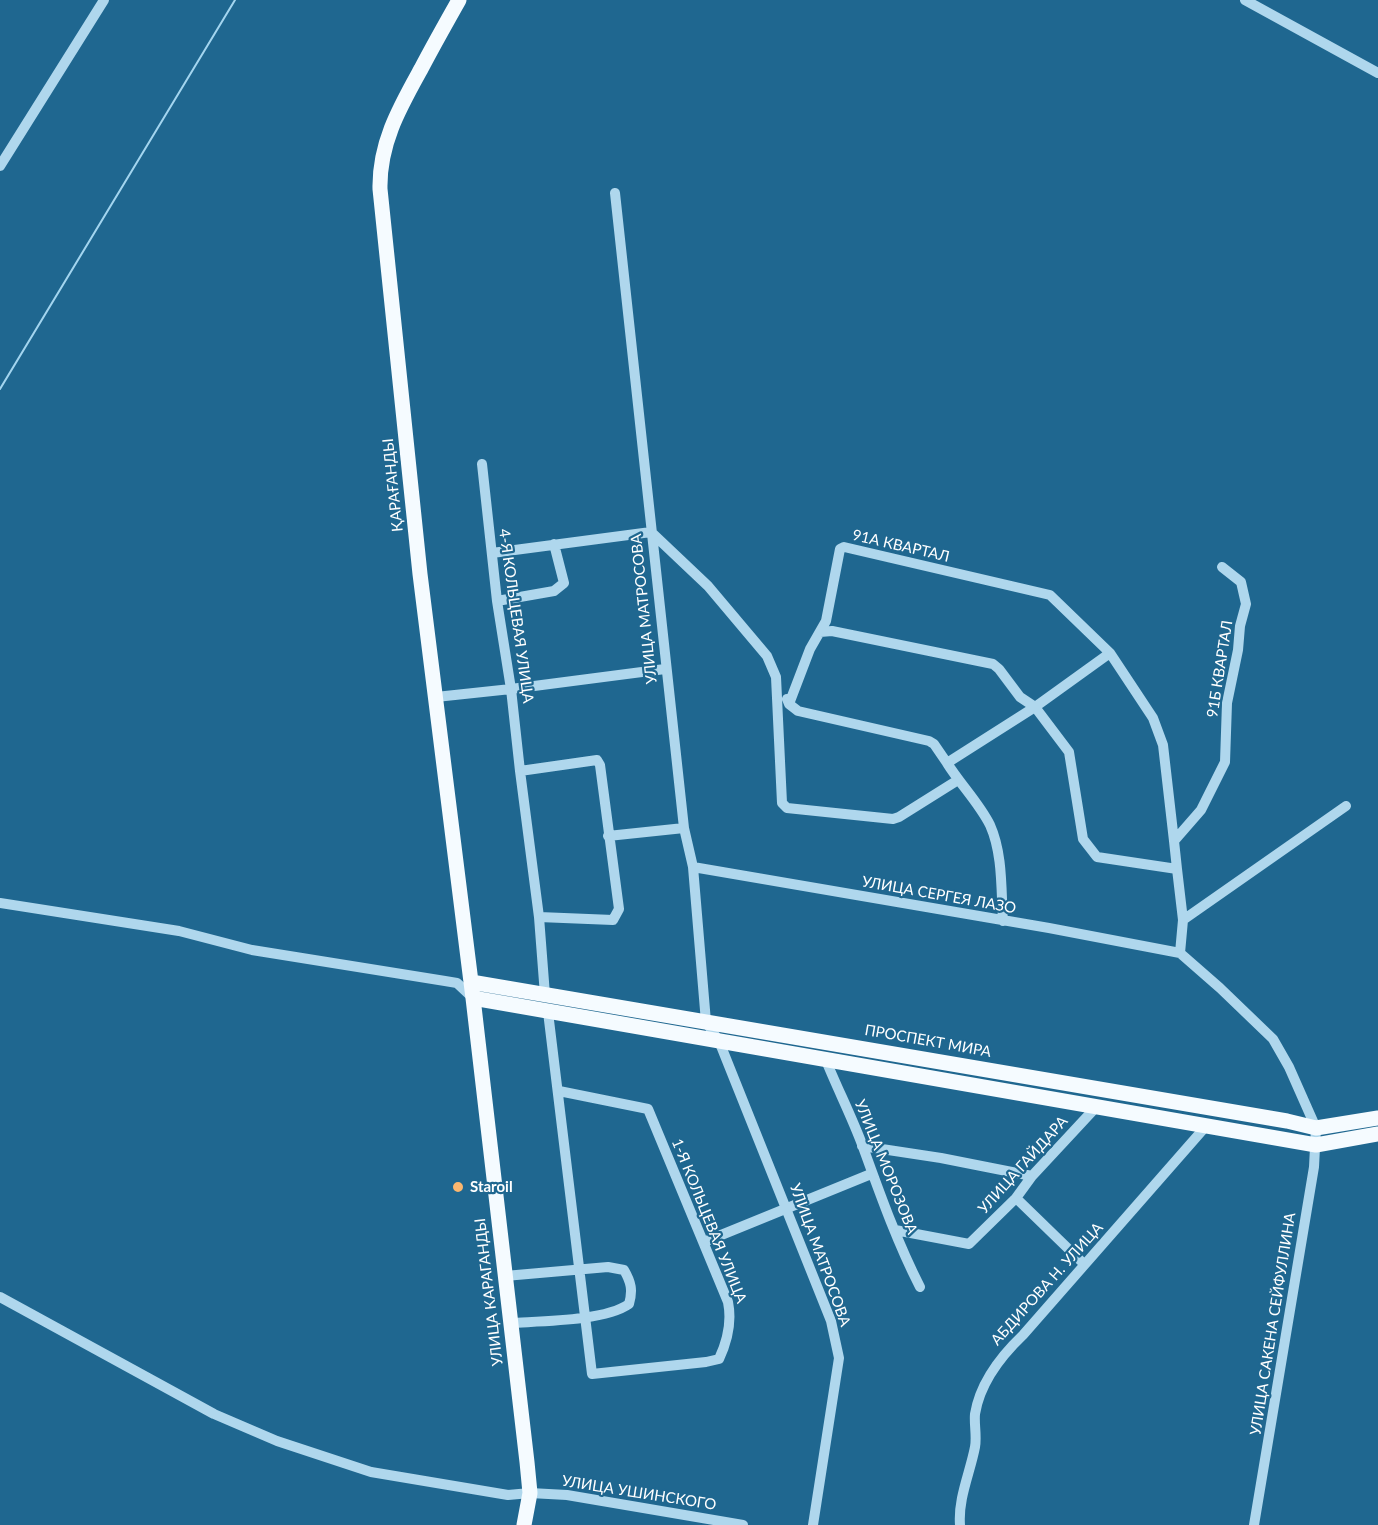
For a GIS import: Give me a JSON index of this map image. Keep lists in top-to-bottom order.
{
  "streets": {
    "main road": ["ҚАРАҒАНДЫ", "ПРОСПЕКТ МИРА", "УЛИЦА КАРАГАНДЫ"],
    "street": [
      "91А КВАРТАЛ",
      "УЛИЦА МАТРОСОВА",
      "4-Я КОЛЬЦЕВАЯ УЛИЦА",
      "91Б КВАРТАЛ",
      "УЛИЦА СЕРГЕЯ ЛАЗО",
      "УЛИЦА ГАЙДАРА",
      "УЛИЦА МОРОЗОВА",
      "1-Я КОЛЬЦЕВАЯ УЛИЦА",
      "АБДИРОВА Н. УЛИЦА",
      "УЛИЦА САКЕНА СЕЙФУЛЛИНА",
      "УЛИЦА УШИНСКОГО"
    ]
  },
  "crossings": [
    ["ҚАРАҒАНДЫ", "ПРОСПЕКТ МИРА"],
    ["ҚАРАҒАНДЫ", "УЛИЦА КАРАГАНДЫ"],
    ["УЛИЦА МАТРОСОВА", "УЛИЦА СЕРГЕЯ ЛАЗО"],
    ["УЛИЦА МАТРОСОВА", "ПРОСПЕКТ МИРА"],
    ["4-Я КОЛЬЦЕВАЯ УЛИЦА", "ПРОСПЕКТ МИРА"],
    ["ПРОСПЕКТ МИРА", "УЛИЦА КАРАГАНДЫ"],
    ["ПРОСПЕКТ МИРА", "УЛИЦА САКЕНА СЕЙФУЛЛИНА"],
    ["УЛИЦА ГАЙДАРА", "УЛИЦА МОРОЗОВА"],
    ["УЛИЦА КАРАГАНДЫ", "УЛИЦА УШИНСКОГО"]
  ],
  "places": ["Staroil"]
}
